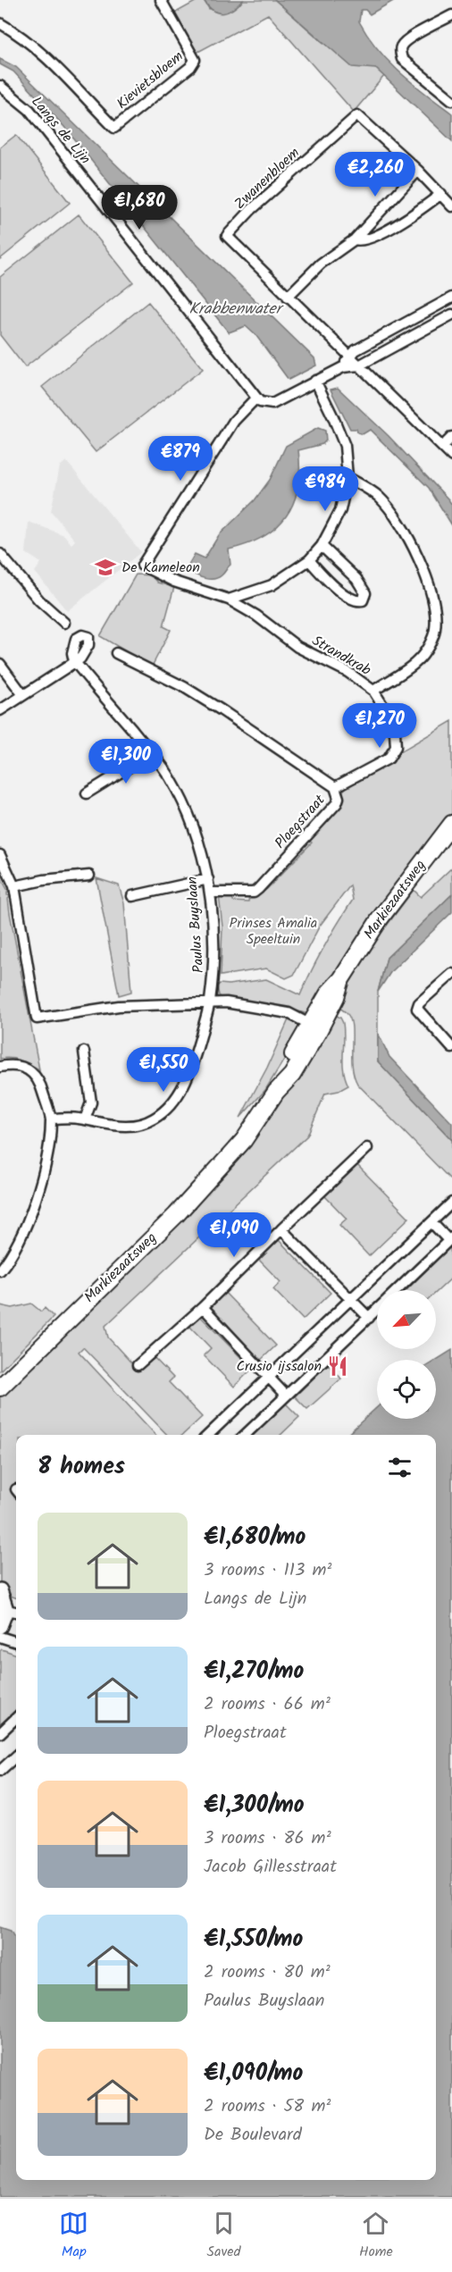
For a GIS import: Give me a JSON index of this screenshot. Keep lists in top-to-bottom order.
{
  "streets": {
    "main road": ["Markiezaatsweg"],
    "street": [
      "Kievietsbloem",
      "Langs de Lijn",
      "Zwanenbloem",
      "Strandkrab",
      "Ploegstraat",
      "Paulus Buyslaan"
    ]
  },
  "crossings": [
    ["Langs de Lijn", "Strandkrab"],
    ["Strandkrab", "Ploegstraat"],
    ["Ploegstraat", "Paulus Buyslaan"]
  ],
  "water": ["Krabbenwater"],
  "parks": ["Prinses Amalia Speeltuin"],
  "places": {
    "school or university": ["De Kameleon"],
    "restaurant": ["Crusio ijssalon"]
  },
  "north": "bottom left",
  "page": {
    "price": [
      "€2,260",
      "€1,680",
      "€879",
      "€984",
      "€1,270",
      "€1,300",
      "€1,550",
      "€1,090"
    ],
    "heading": "8 homes",
    "list": [
      {
        "name": "€1,680/mo",
        "note": "3 rooms · 113 m² · Langs de Lijn"
      },
      {
        "name": "€1,270/mo",
        "note": "2 rooms · 66 m² · Ploegstraat"
      },
      {
        "name": "€1,300/mo",
        "note": "3 rooms · 86 m² · Jacob Gillesstraat"
      },
      {
        "name": "€1,550/mo",
        "note": "2 rooms · 80 m² · Paulus Buyslaan"
      },
      {
        "name": "€1,090/mo",
        "note": "2 rooms · 58 m² · De Boulevard"
      }
    ],
    "tabs": ["Map", "Saved", "Home"]
  }
}
